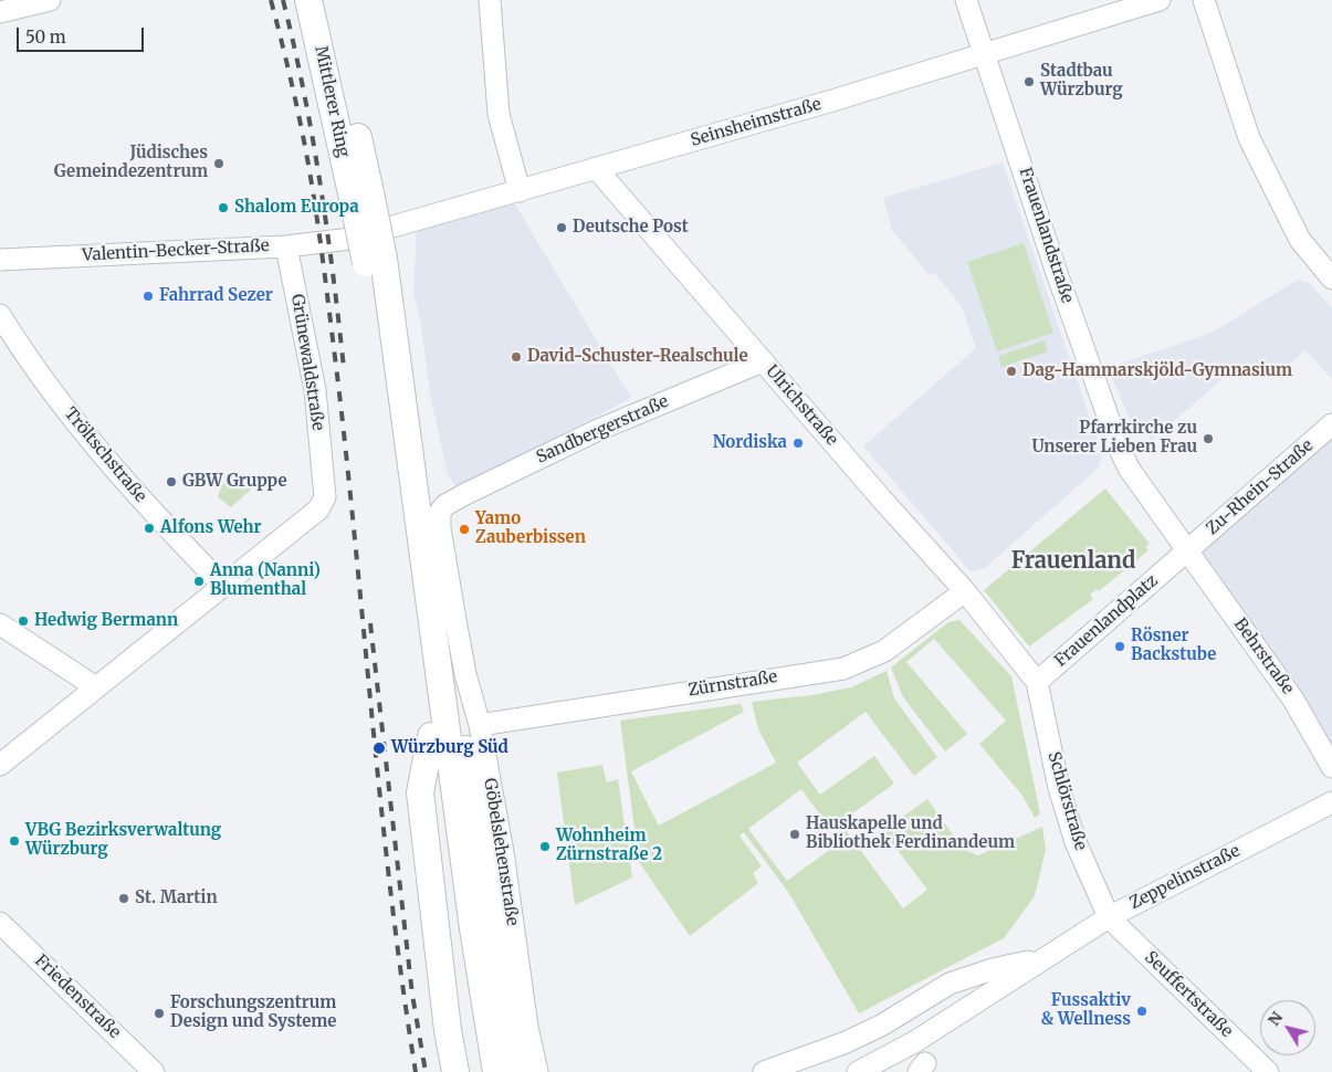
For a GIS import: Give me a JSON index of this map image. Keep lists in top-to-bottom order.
{
  "streets": {
    "main road": ["Mittlerer Ring"],
    "street": [
      "Seinsheimstraße",
      "Frauenlandstraße",
      "Valentin-Becker-Straße",
      "Grünewaldstraße",
      "Ulrichstraße",
      "Sandbergerstraße",
      "Tröltschstraße",
      "Zu-Rhein-Straße",
      "Frauenlandplatz",
      "Behrstraße",
      "Zürnstraße",
      "Schlörstraße",
      "Göbelslehenstraße",
      "Zeppelinstraße",
      "Seuffertstraße",
      "Friedenstraße"
    ]
  },
  "crossings": [
    ["Seinsheimstraße", "Frauenlandstraße"],
    ["Seinsheimstraße", "Valentin-Becker-Straße"],
    ["Seinsheimstraße", "Ulrichstraße"],
    ["Frauenlandstraße", "Zu-Rhein-Straße"],
    ["Frauenlandstraße", "Frauenlandplatz"],
    ["Frauenlandstraße", "Behrstraße"],
    ["Valentin-Becker-Straße", "Grünewaldstraße"],
    ["Grünewaldstraße", "Tröltschstraße"],
    ["Ulrichstraße", "Sandbergerstraße"],
    ["Ulrichstraße", "Zürnstraße"],
    ["Sandbergerstraße", "Göbelslehenstraße"],
    ["Zu-Rhein-Straße", "Frauenlandplatz"],
    ["Zu-Rhein-Straße", "Behrstraße"],
    ["Frauenlandplatz", "Behrstraße"],
    ["Frauenlandplatz", "Schlörstraße"],
    ["Zürnstraße", "Göbelslehenstraße"],
    ["Schlörstraße", "Zeppelinstraße"],
    ["Schlörstraße", "Seuffertstraße"],
    ["Zeppelinstraße", "Seuffertstraße"]
  ],
  "districts": ["Frauenland"],
  "places": [
    "Stadtbau Würzburg",
    "Jüdisches Gemeindezentrum",
    "Shalom Europa",
    "Deutsche Post",
    "Fahrrad Sezer",
    "David-Schuster-Realschule",
    "Dag-Hammarskjöld-Gymnasium",
    "Pfarrkirche zu Unserer Lieben Frau",
    "Nordiska",
    "GBW Gruppe",
    "Alfons Wehr",
    "Yamo Zauberbissen",
    "Anna (Nanni) Blumenthal",
    "Hedwig Bermann",
    "Rösner Backstube",
    "Würzburg Süd",
    "Hauskapelle und Bibliothek Ferdinandeum",
    "VBG Bezirksverwaltung Würzburg",
    "Wohnheim Zürnstraße 2",
    "St. Martin",
    "Fussaktiv & Wellness",
    "Forschungszentrum Design und Systeme"
  ],
  "scale_bar": "50 m",
  "north": "top left"
}
